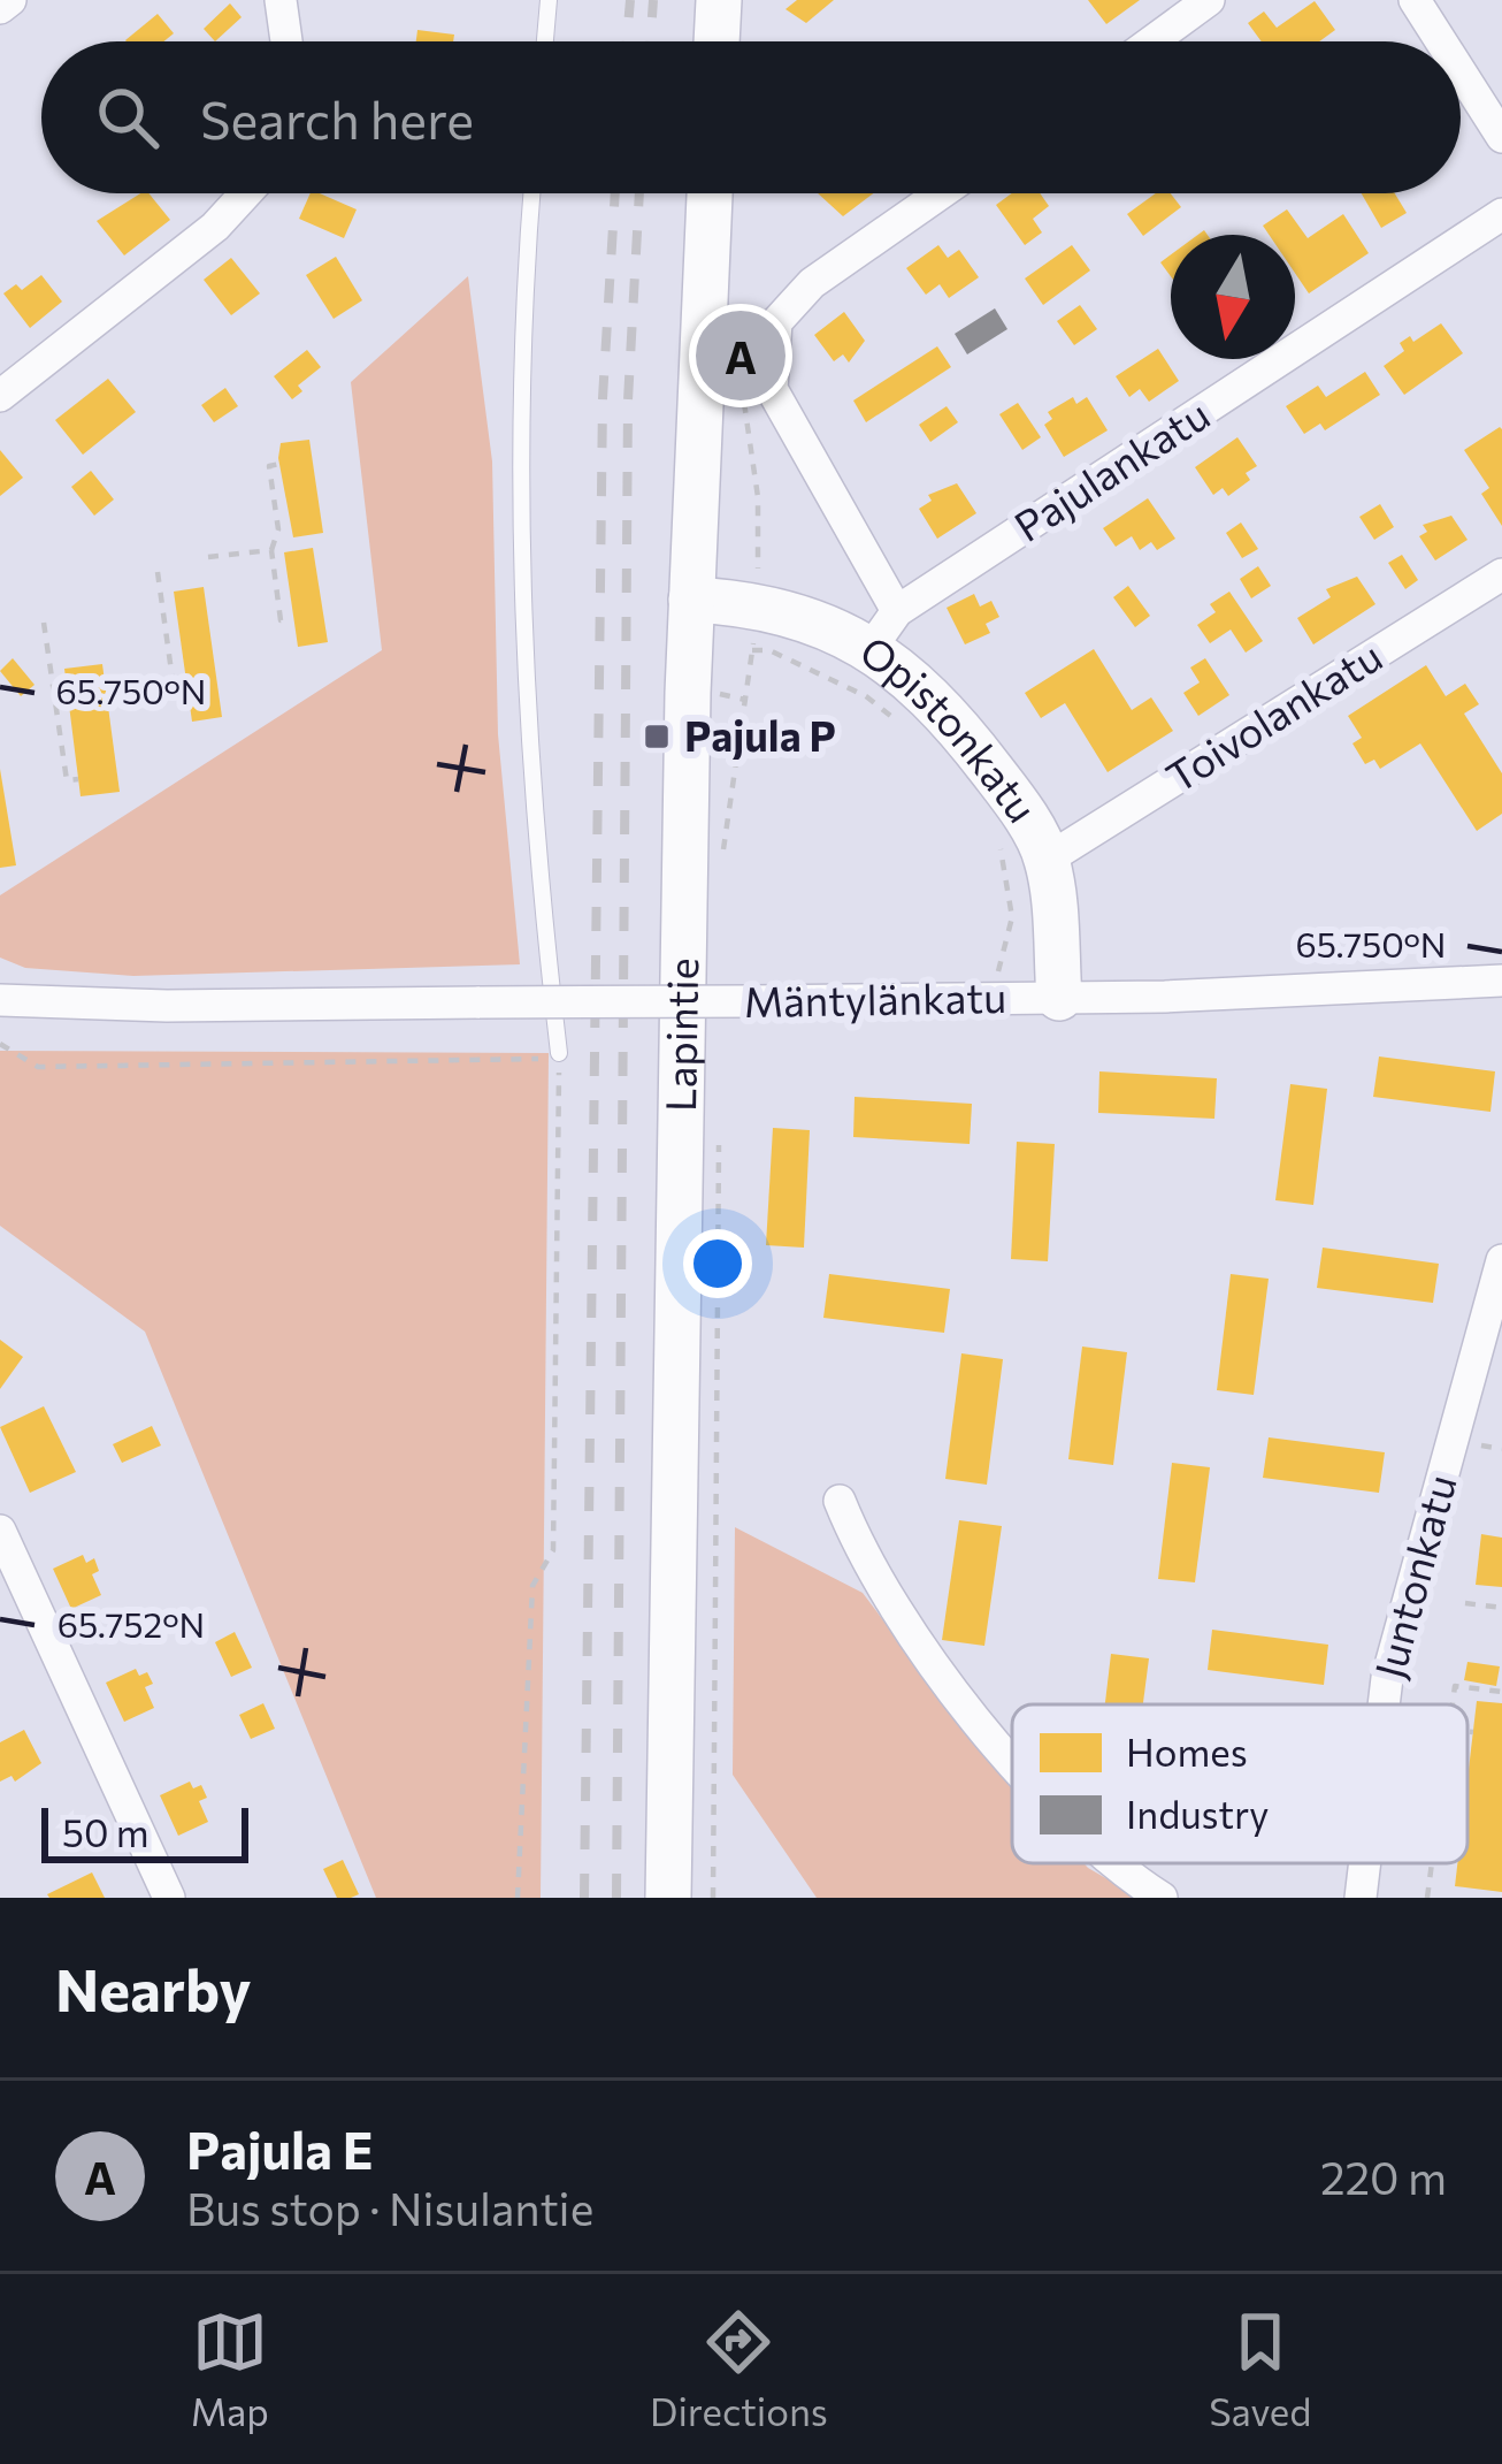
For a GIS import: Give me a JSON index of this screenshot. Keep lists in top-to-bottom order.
{
  "streets": {
    "main road": ["Opistonkatu", "Lapintie"],
    "street": [
      "Pajulankatu",
      "Toivolankatu",
      "Mäntylänkatu",
      "Juntonkatu"
    ]
  },
  "crossings": [
    ["Pajulankatu", "Opistonkatu"],
    ["Toivolankatu", "Opistonkatu"],
    ["Opistonkatu", "Mäntylänkatu"],
    ["Opistonkatu", "Lapintie"]
  ],
  "places": {
    "transit": ["Pajula P"]
  },
  "legend": ["Homes", "Industry"],
  "scale_bar": "50 m",
  "north": "bottom",
  "page": {
    "search": "Search here",
    "pins": "A",
    "scale": "50 m",
    "heading": "Nearby",
    "list": [
      {
        "mark": "A",
        "name": "Pajula E",
        "note": "Bus stop · Nisulantie",
        "value": "220 m"
      }
    ],
    "nav": ["Map", "Directions", "Saved"]
  },
  "coordinates": ["65.750°N", "65.752°N"]
}
